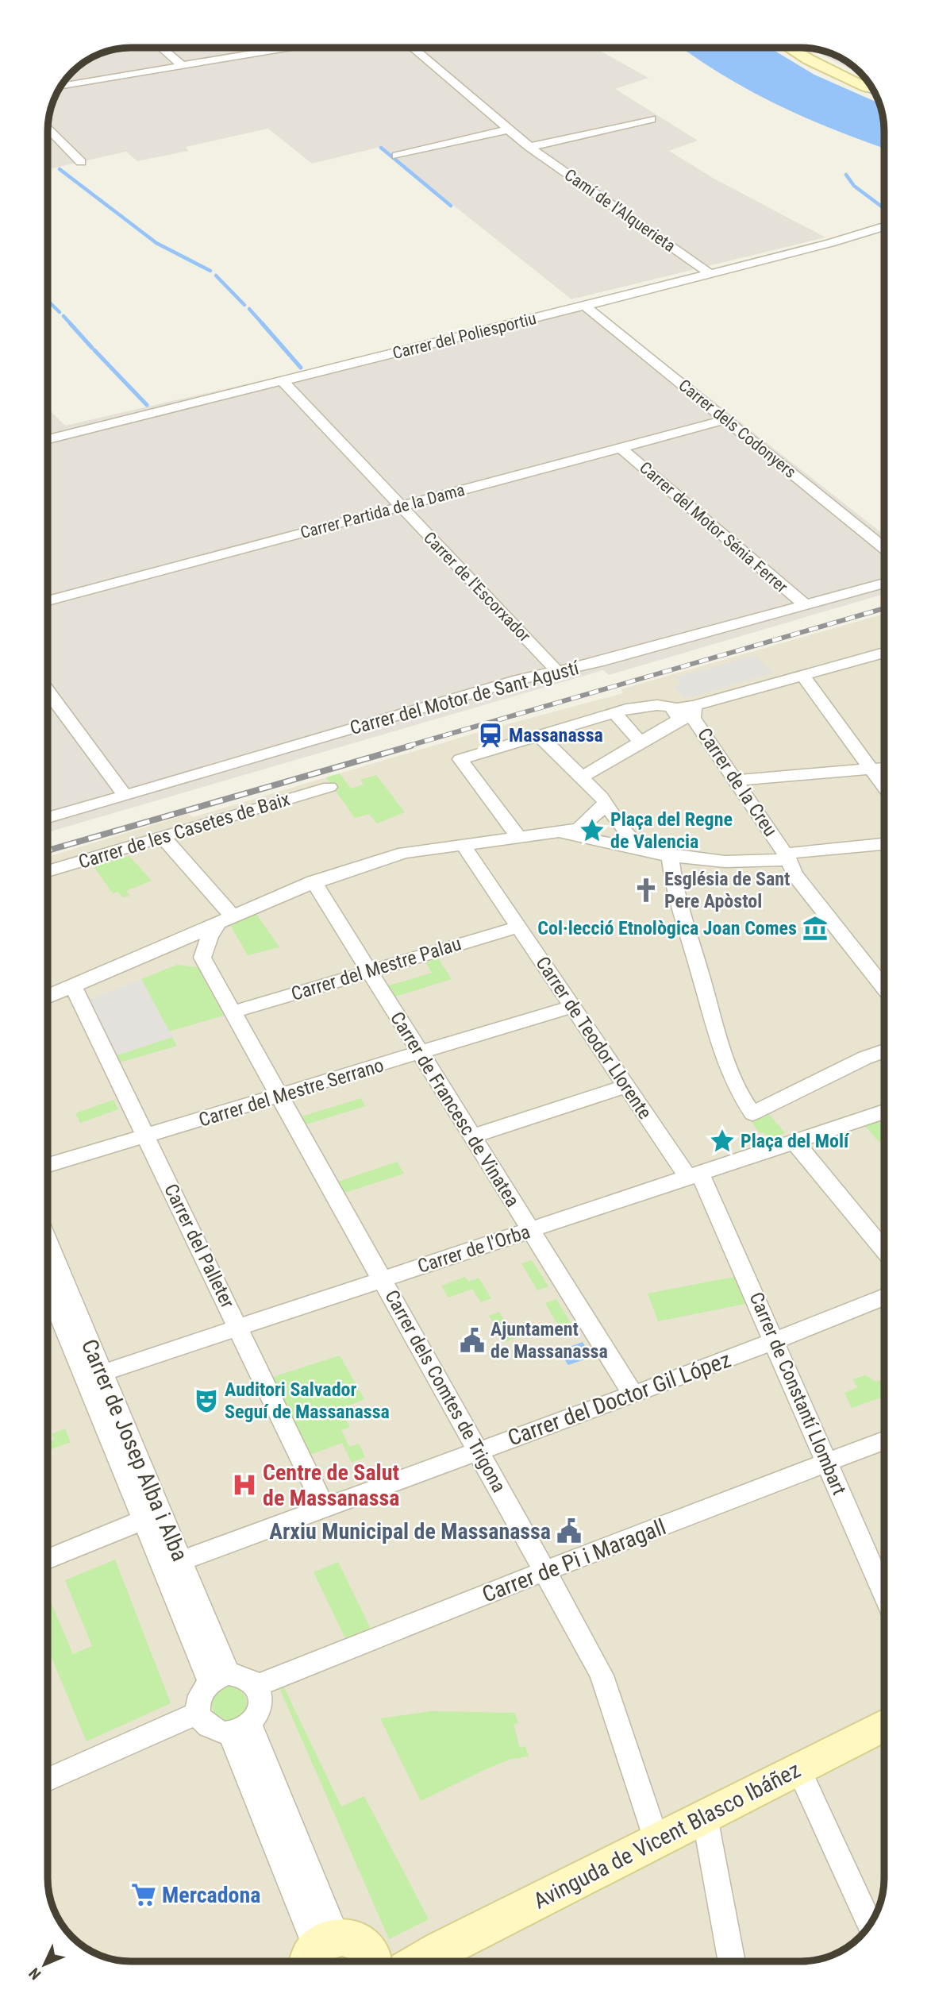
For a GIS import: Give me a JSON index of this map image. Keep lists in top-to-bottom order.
{
  "streets": {
    "street": [
      "Camí de l'Alquerieta",
      "Carrer del Poliesportiu",
      "Carrer dels Codonyers",
      "Carrer Partida de la Dama",
      "Carrer del Motor Sénia Ferrer",
      "Carrer de l'Escorxador",
      "Carrer del Motor de Sant Agustí",
      "Carrer de la Creu",
      "Carrer de les Casetes de Baix",
      "Carrer del Mestre Palau",
      "Carrer de Teodor Llorente",
      "Carrer del Mestre Serrano",
      "Carrer de Francesc de Vinatea",
      "Carrer del Palleter",
      "Carrer de l'Orba",
      "Carrer dels Comtes de Trigona",
      "Carrer de Constantí Llombart",
      "Carrer del Doctor Gil López",
      "Carrer de Josep Alba i Alba",
      "Carrer de Pi i Maragall",
      "Avinguda de Vicent Blasco Ibáñez"
    ]
  },
  "crossings": [
    ["Camí de l'Alquerieta", "Carrer del Poliesportiu"],
    ["Carrer del Poliesportiu", "Carrer dels Codonyers"],
    ["Carrer del Poliesportiu", "Carrer de l'Escorxador"],
    ["Carrer dels Codonyers", "Carrer Partida de la Dama"],
    ["Carrer Partida de la Dama", "Carrer del Motor Sénia Ferrer"],
    ["Carrer Partida de la Dama", "Carrer de l'Escorxador"],
    ["Carrer del Motor Sénia Ferrer", "Carrer del Motor de Sant Agustí"],
    ["Carrer de l'Escorxador", "Carrer del Motor de Sant Agustí"],
    ["Carrer del Mestre Palau", "Carrer de Teodor Llorente"],
    ["Carrer del Mestre Palau", "Carrer de Francesc de Vinatea"],
    ["Carrer del Mestre Palau", "Carrer dels Comtes de Trigona"],
    ["Carrer de Teodor Llorente", "Carrer del Mestre Serrano"],
    ["Carrer de Teodor Llorente", "Carrer de l'Orba"],
    ["Carrer de Teodor Llorente", "Carrer de Constantí Llombart"],
    ["Carrer del Mestre Serrano", "Carrer de Francesc de Vinatea"],
    ["Carrer del Mestre Serrano", "Carrer del Palleter"],
    ["Carrer del Mestre Serrano", "Carrer dels Comtes de Trigona"],
    ["Carrer de Francesc de Vinatea", "Carrer de l'Orba"],
    ["Carrer de Francesc de Vinatea", "Carrer del Doctor Gil López"],
    ["Carrer del Palleter", "Carrer de l'Orba"],
    ["Carrer del Palleter", "Carrer del Doctor Gil López"],
    ["Carrer de l'Orba", "Carrer dels Comtes de Trigona"],
    ["Carrer de l'Orba", "Carrer de Constantí Llombart"],
    ["Carrer de l'Orba", "Carrer de Josep Alba i Alba"],
    ["Carrer dels Comtes de Trigona", "Carrer del Doctor Gil López"],
    ["Carrer dels Comtes de Trigona", "Carrer de Pi i Maragall"],
    ["Carrer dels Comtes de Trigona", "Avinguda de Vicent Blasco Ibáñez"],
    ["Carrer de Constantí Llombart", "Carrer del Doctor Gil López"],
    ["Carrer de Constantí Llombart", "Carrer de Pi i Maragall"],
    ["Carrer del Doctor Gil López", "Carrer de Josep Alba i Alba"],
    ["Carrer de Josep Alba i Alba", "Carrer de Pi i Maragall"]
  ],
  "places": {
    "station": ["Massanassa"],
    "place": ["Plaça del Regne de Valencia", "Plaça del Molí"],
    "church": ["Església de Sant Pere Apòstol"],
    "museum": ["Col·lecció Etnològica Joan Comes"],
    "public building": ["Ajuntament de Massanassa", "Arxiu Municipal de Massanassa"],
    "theatre": ["Auditori Salvador Seguí de Massanassa"],
    "hospital": ["Centre de Salut de Massanassa"],
    "supermarket": ["Mercadona"]
  },
  "north": "bottom left"
}
